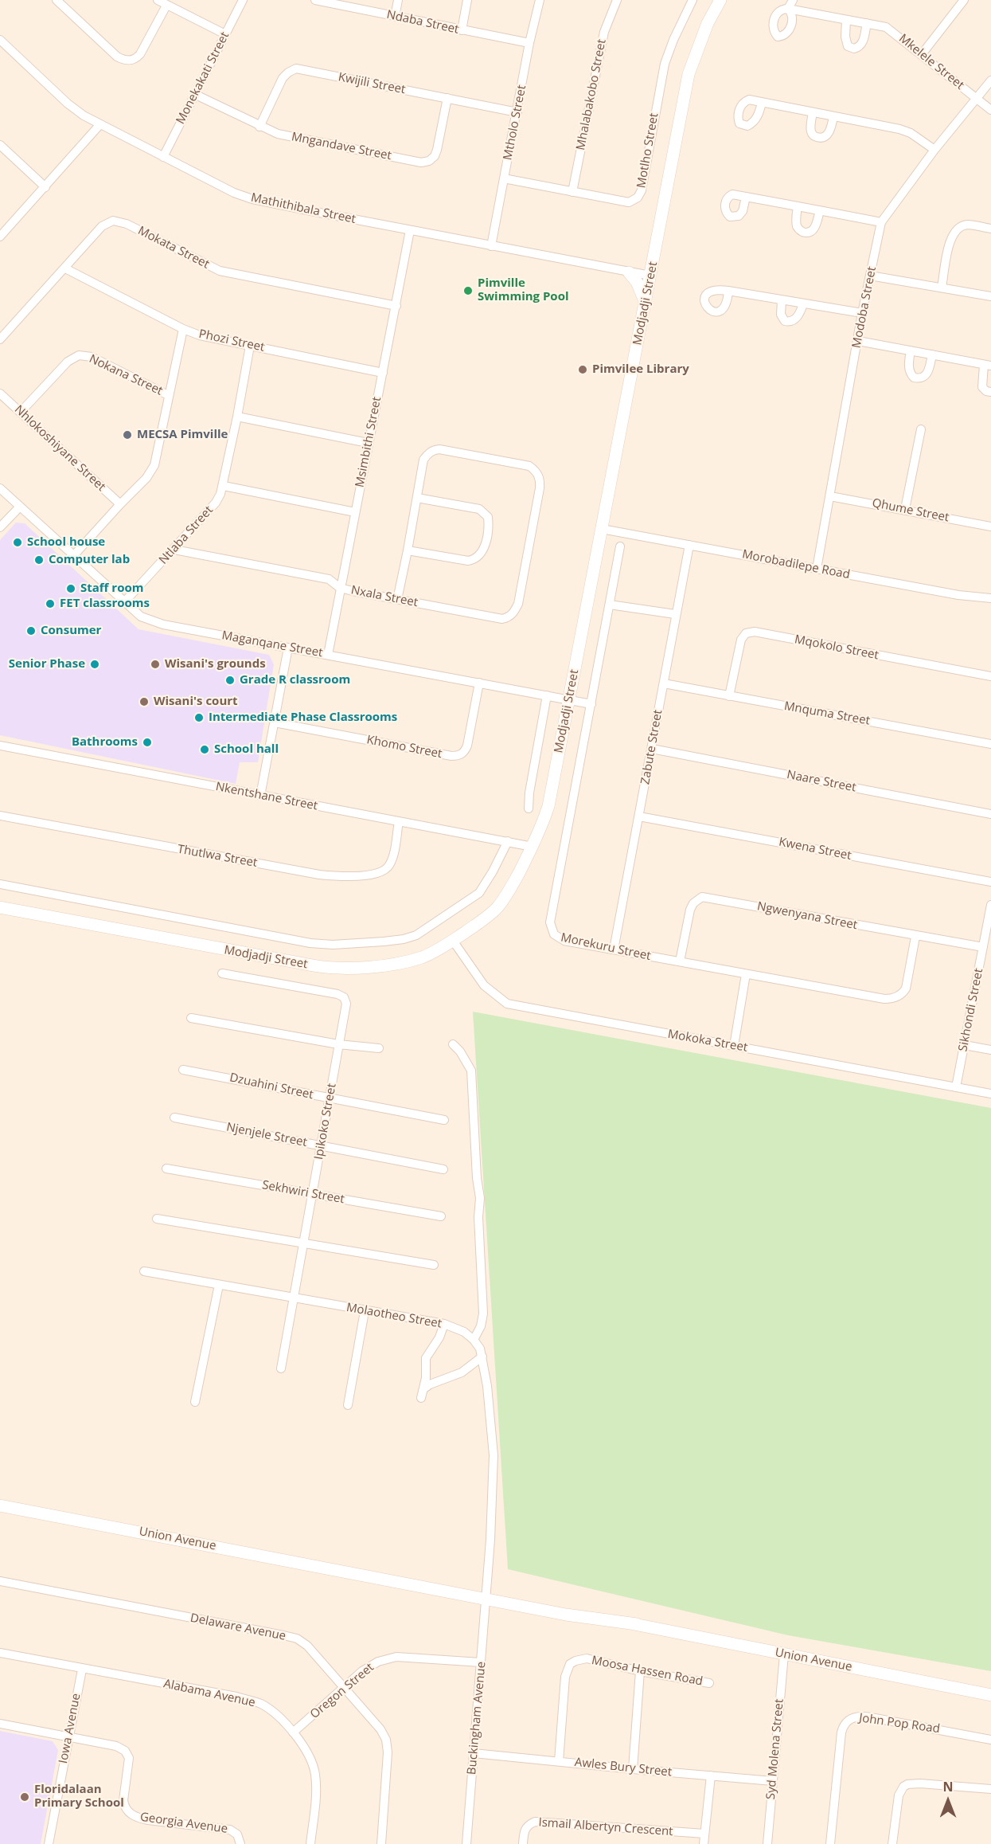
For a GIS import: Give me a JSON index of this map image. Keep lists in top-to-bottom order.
{
  "streets": {
    "street": [
      "Ndaba Street",
      "Mkelele Street",
      "Monekakati Street",
      "Kwijili Street",
      "Mhalabakobo Street",
      "Mtholo Street",
      "Mngandave Street",
      "Motlho Street",
      "Mathithibala Street",
      "Mokata Street",
      "Modjadji Street",
      "Modoba Street",
      "Phozi Street",
      "Nokana Street",
      "Msimbithi Street",
      "Nhlokoshiyane Street",
      "Qhume Street",
      "Ntlaba Street",
      "Morobadilepe Road",
      "Nxala Street",
      "Maganqane Street",
      "Mqokolo Street",
      "Mnquma Street",
      "Khomo Street",
      "Zabute Street",
      "Naare Street",
      "Nkentshane Street",
      "Kwena Street",
      "Thutlwa Street",
      "Ngwenyana Street",
      "Morekuru Street",
      "Sikhondi Street",
      "Mokoka Street",
      "Dzuahini Street",
      "Ipikoko Street",
      "Njenjele Street",
      "Sekhwiri Street",
      "Molaotheo Street",
      "Union Avenue",
      "Delaware Avenue",
      "Moosa Hassen Road",
      "Oregon Street",
      "Alabama Avenue",
      "Buckingham Avenue",
      "John Pop Road",
      "Iowa Avenue",
      "Syd Molena Street",
      "Awles Bury Street",
      "Georgia Avenue",
      "Ismail Albertyn Crescent"
    ]
  },
  "crossings": [
    ["Ndaba Street", "Mtholo Street"],
    ["Mkelele Street", "Modoba Street"],
    ["Monekakati Street", "Mngandave Street"],
    ["Monekakati Street", "Mathithibala Street"],
    ["Kwijili Street", "Mtholo Street"],
    ["Kwijili Street", "Mngandave Street"],
    ["Mhalabakobo Street", "Motlho Street"],
    ["Mtholo Street", "Motlho Street"],
    ["Mtholo Street", "Mathithibala Street"],
    ["Mathithibala Street", "Modjadji Street"],
    ["Mathithibala Street", "Msimbithi Street"],
    ["Mokata Street", "Phozi Street"],
    ["Mokata Street", "Msimbithi Street"],
    ["Modjadji Street", "Morobadilepe Road"],
    ["Modjadji Street", "Maganqane Street"],
    ["Modjadji Street", "Nkentshane Street"],
    ["Modjadji Street", "Mokoka Street"],
    ["Modoba Street", "Qhume Street"],
    ["Modoba Street", "Morobadilepe Road"],
    ["Phozi Street", "Msimbithi Street"],
    ["Phozi Street", "Ntlaba Street"],
    ["Nokana Street", "Nhlokoshiyane Street"],
    ["Msimbithi Street", "Nxala Street"],
    ["Msimbithi Street", "Maganqane Street"],
    ["Ntlaba Street", "Nxala Street"],
    ["Ntlaba Street", "Maganqane Street"],
    ["Morobadilepe Road", "Zabute Street"],
    ["Maganqane Street", "Khomo Street"],
    ["Maganqane Street", "Morekuru Street"],
    ["Mqokolo Street", "Mnquma Street"],
    ["Mnquma Street", "Zabute Street"],
    ["Zabute Street", "Naare Street"],
    ["Zabute Street", "Kwena Street"],
    ["Zabute Street", "Morekuru Street"],
    ["Nkentshane Street", "Thutlwa Street"],
    ["Ngwenyana Street", "Morekuru Street"],
    ["Ngwenyana Street", "Sikhondi Street"],
    ["Sikhondi Street", "Mokoka Street"],
    ["Dzuahini Street", "Ipikoko Street"],
    ["Ipikoko Street", "Njenjele Street"],
    ["Ipikoko Street", "Sekhwiri Street"],
    ["Ipikoko Street", "Molaotheo Street"],
    ["Union Avenue", "Buckingham Avenue"],
    ["Union Avenue", "Syd Molena Street"],
    ["Delaware Avenue", "Oregon Street"],
    ["Moosa Hassen Road", "Awles Bury Street"],
    ["Oregon Street", "Alabama Avenue"],
    ["Oregon Street", "Buckingham Avenue"],
    ["Alabama Avenue", "Iowa Avenue"],
    ["Buckingham Avenue", "Awles Bury Street"],
    ["Iowa Avenue", "Georgia Avenue"],
    ["Syd Molena Street", "Awles Bury Street"]
  ],
  "places": [
    "Pimville Swimming Pool",
    "Pimvilee Library",
    "MECSA Pimville",
    "School house",
    "Computer lab",
    "Staff room",
    "FET classrooms",
    "Consumer",
    "Senior Phase",
    "Wisani's grounds",
    "Grade R classroom",
    "Wisani's court",
    "Intermediate Phase Classrooms",
    "Bathrooms",
    "School hall",
    "Floridalaan Primary School"
  ],
  "north": "top"
}
